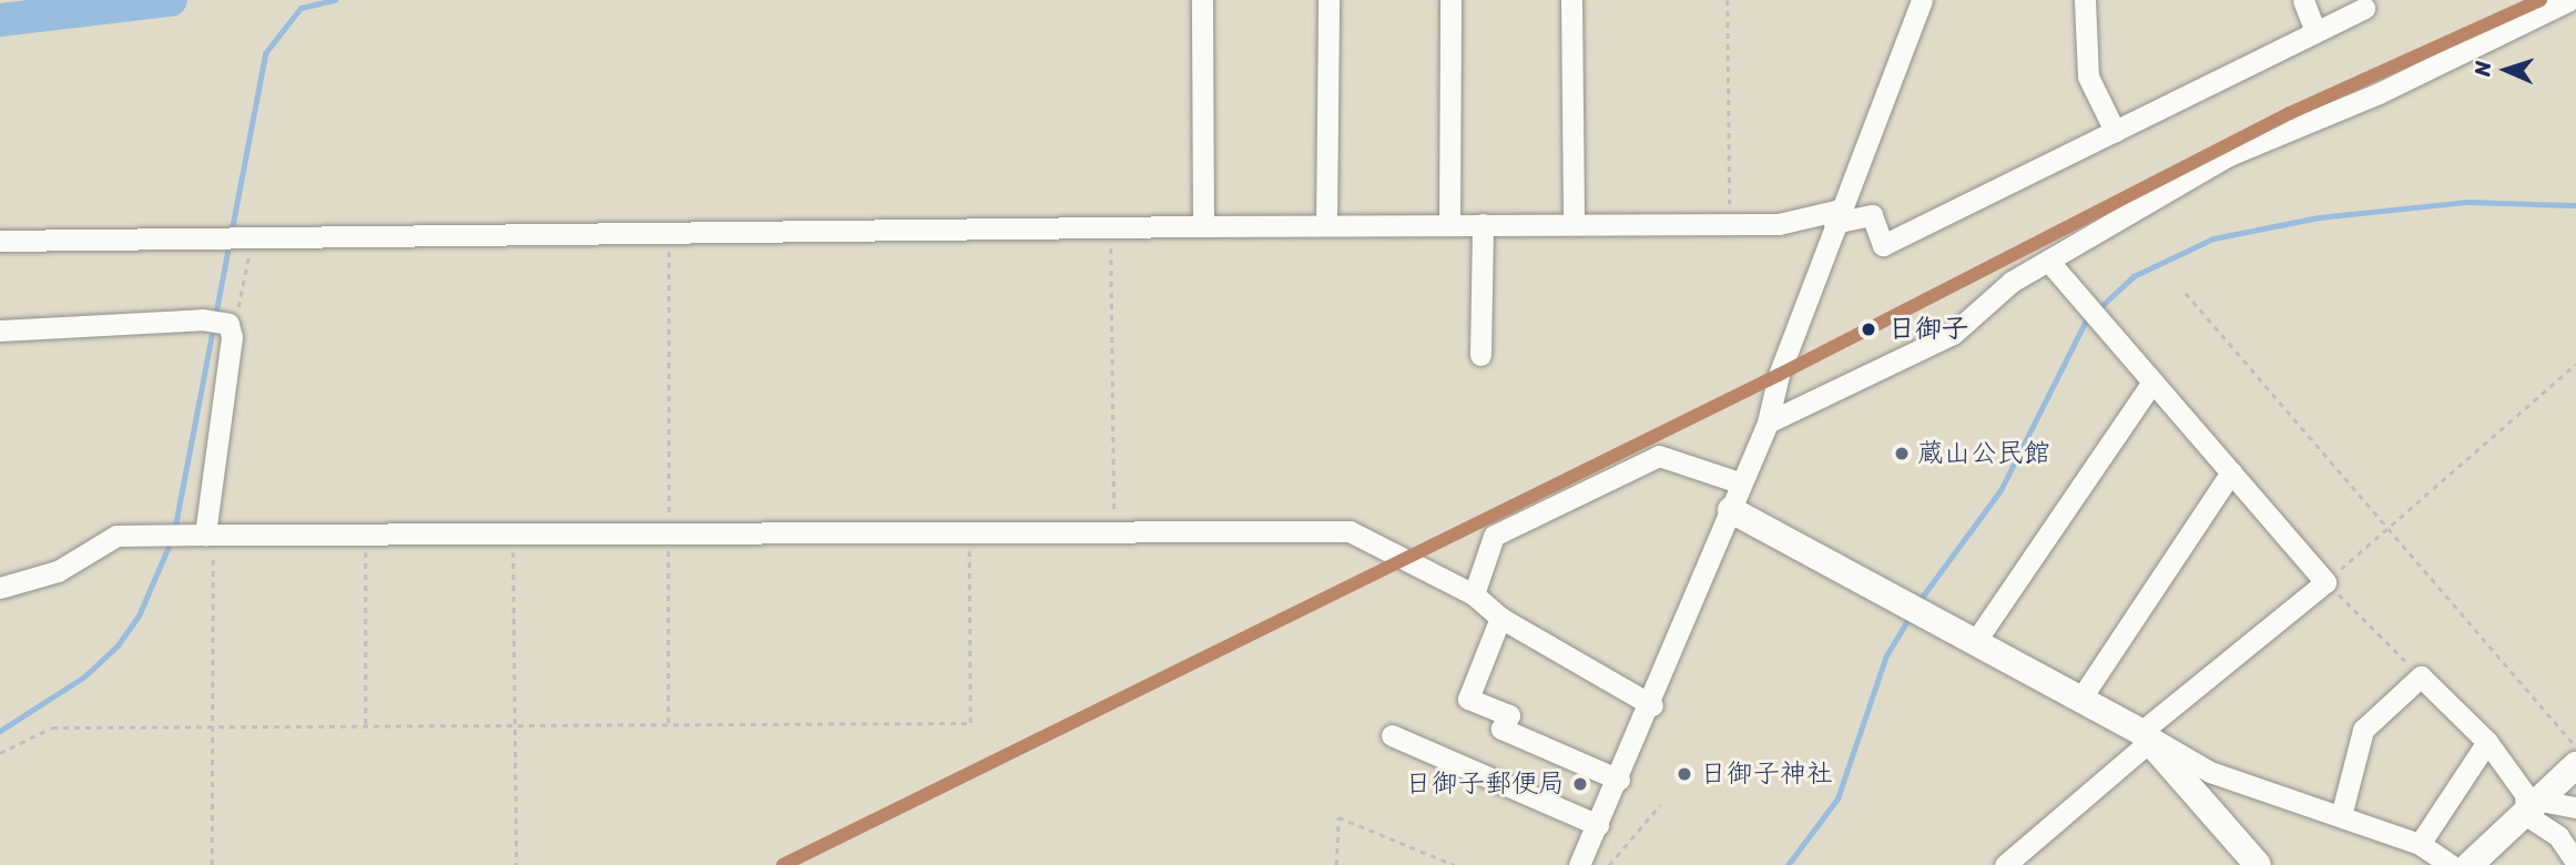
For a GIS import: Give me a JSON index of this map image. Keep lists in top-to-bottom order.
{
  "places": [
    "日御子",
    "蔵山公民館",
    "日御子神社",
    "日御子郵便局"
  ],
  "north": "left"
}
